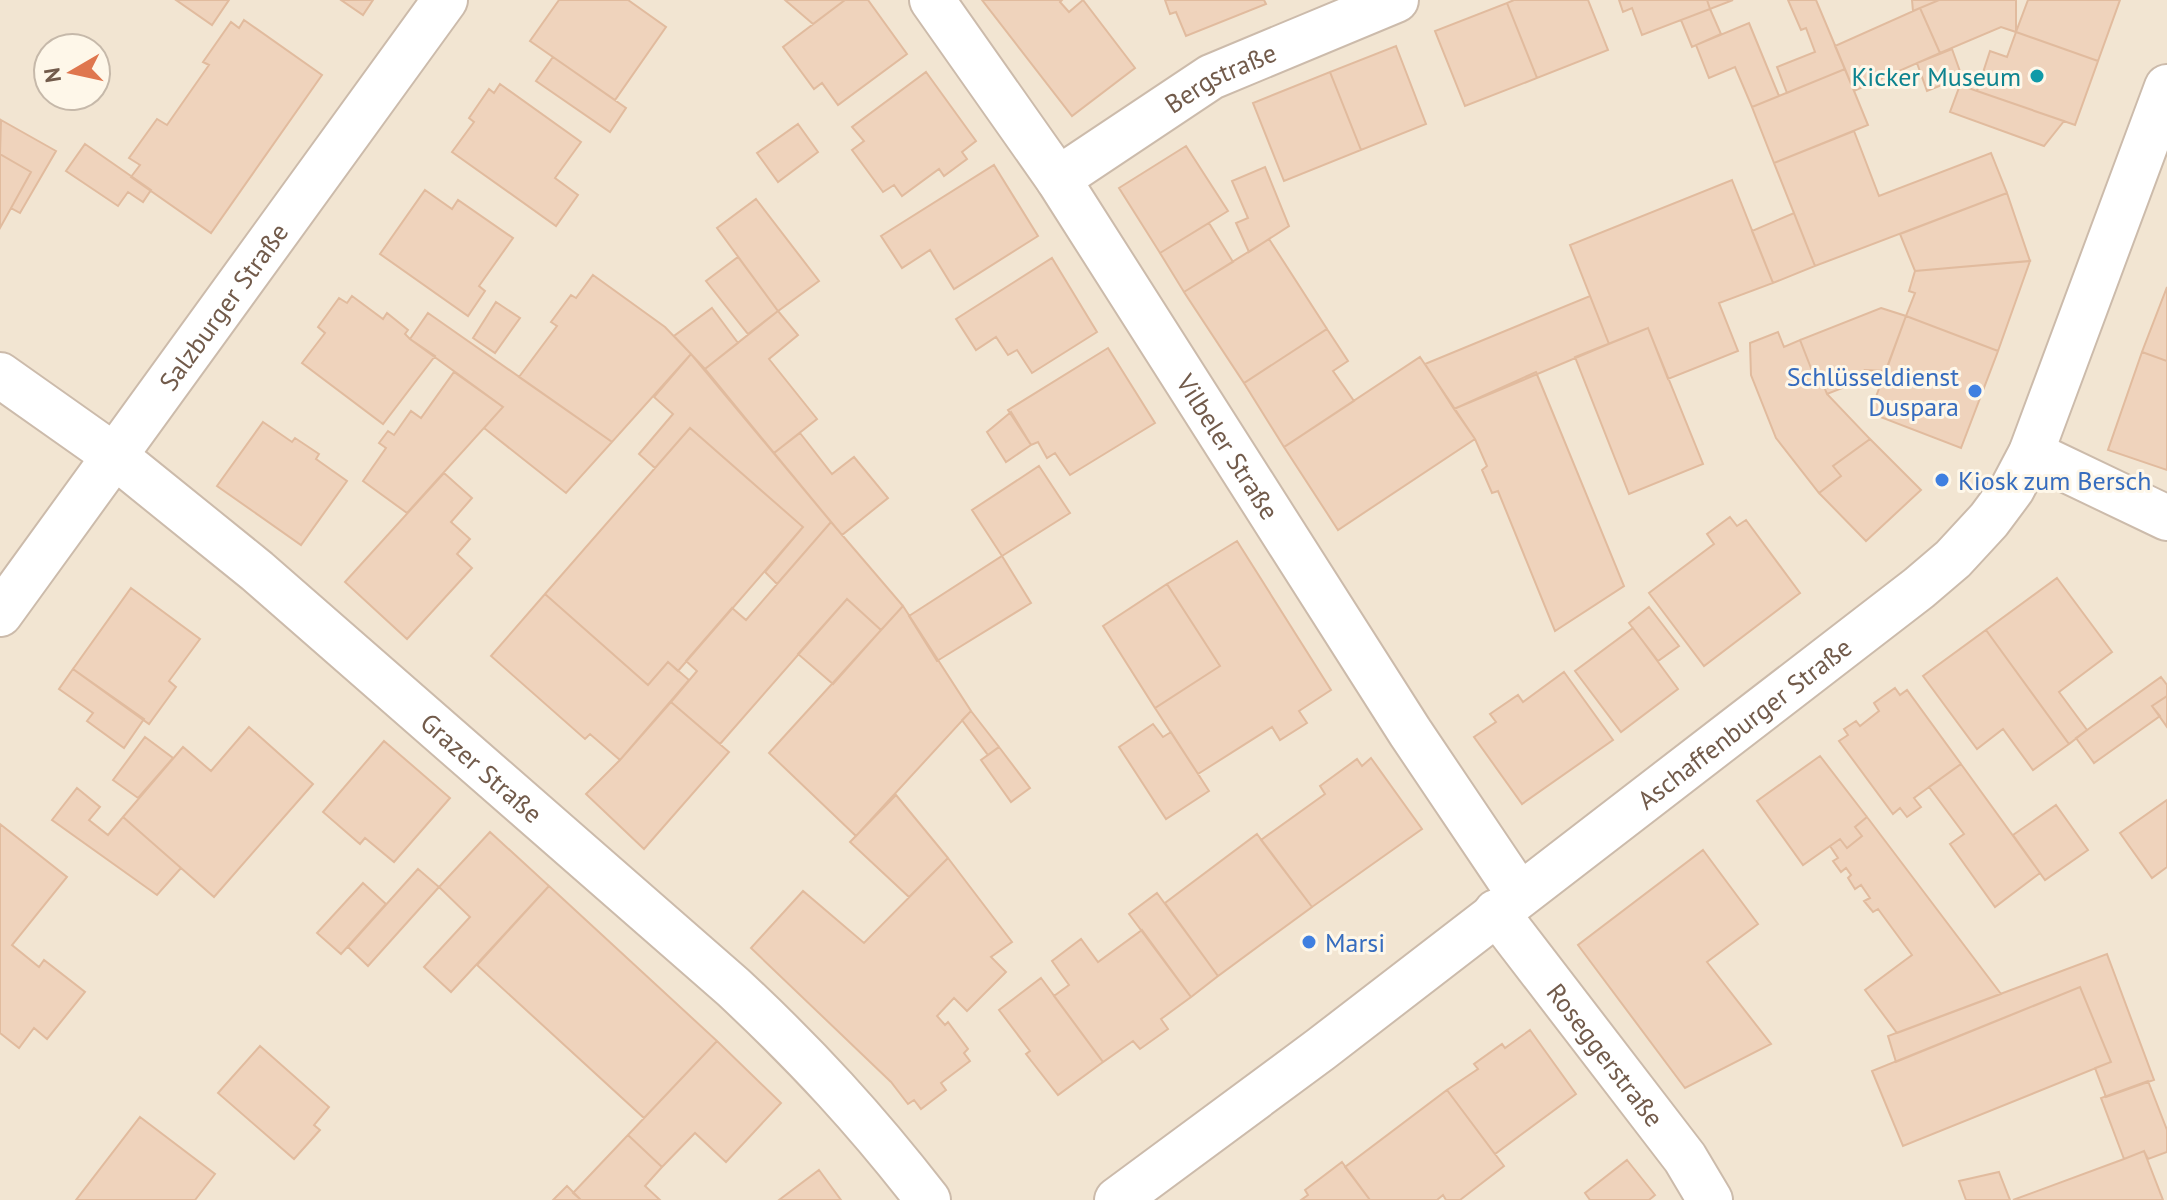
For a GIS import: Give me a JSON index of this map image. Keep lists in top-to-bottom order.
{
  "streets": {
    "street": [
      "Bergstraße",
      "Salzburger Straße",
      "Vilbeler Straße",
      "Aschaffenburger Straße",
      "Grazer Straße",
      "Roseggerstraße"
    ]
  },
  "crossings": [
    ["Bergstraße", "Vilbeler Straße"],
    ["Salzburger Straße", "Grazer Straße"],
    ["Vilbeler Straße", "Aschaffenburger Straße"],
    ["Vilbeler Straße", "Roseggerstraße"],
    ["Aschaffenburger Straße", "Roseggerstraße"]
  ],
  "places": [
    "Kicker Museum",
    "Schlüsseldienst Duspara",
    "Kiosk zum Bersch",
    "Marsi"
  ],
  "north": "left"
}
